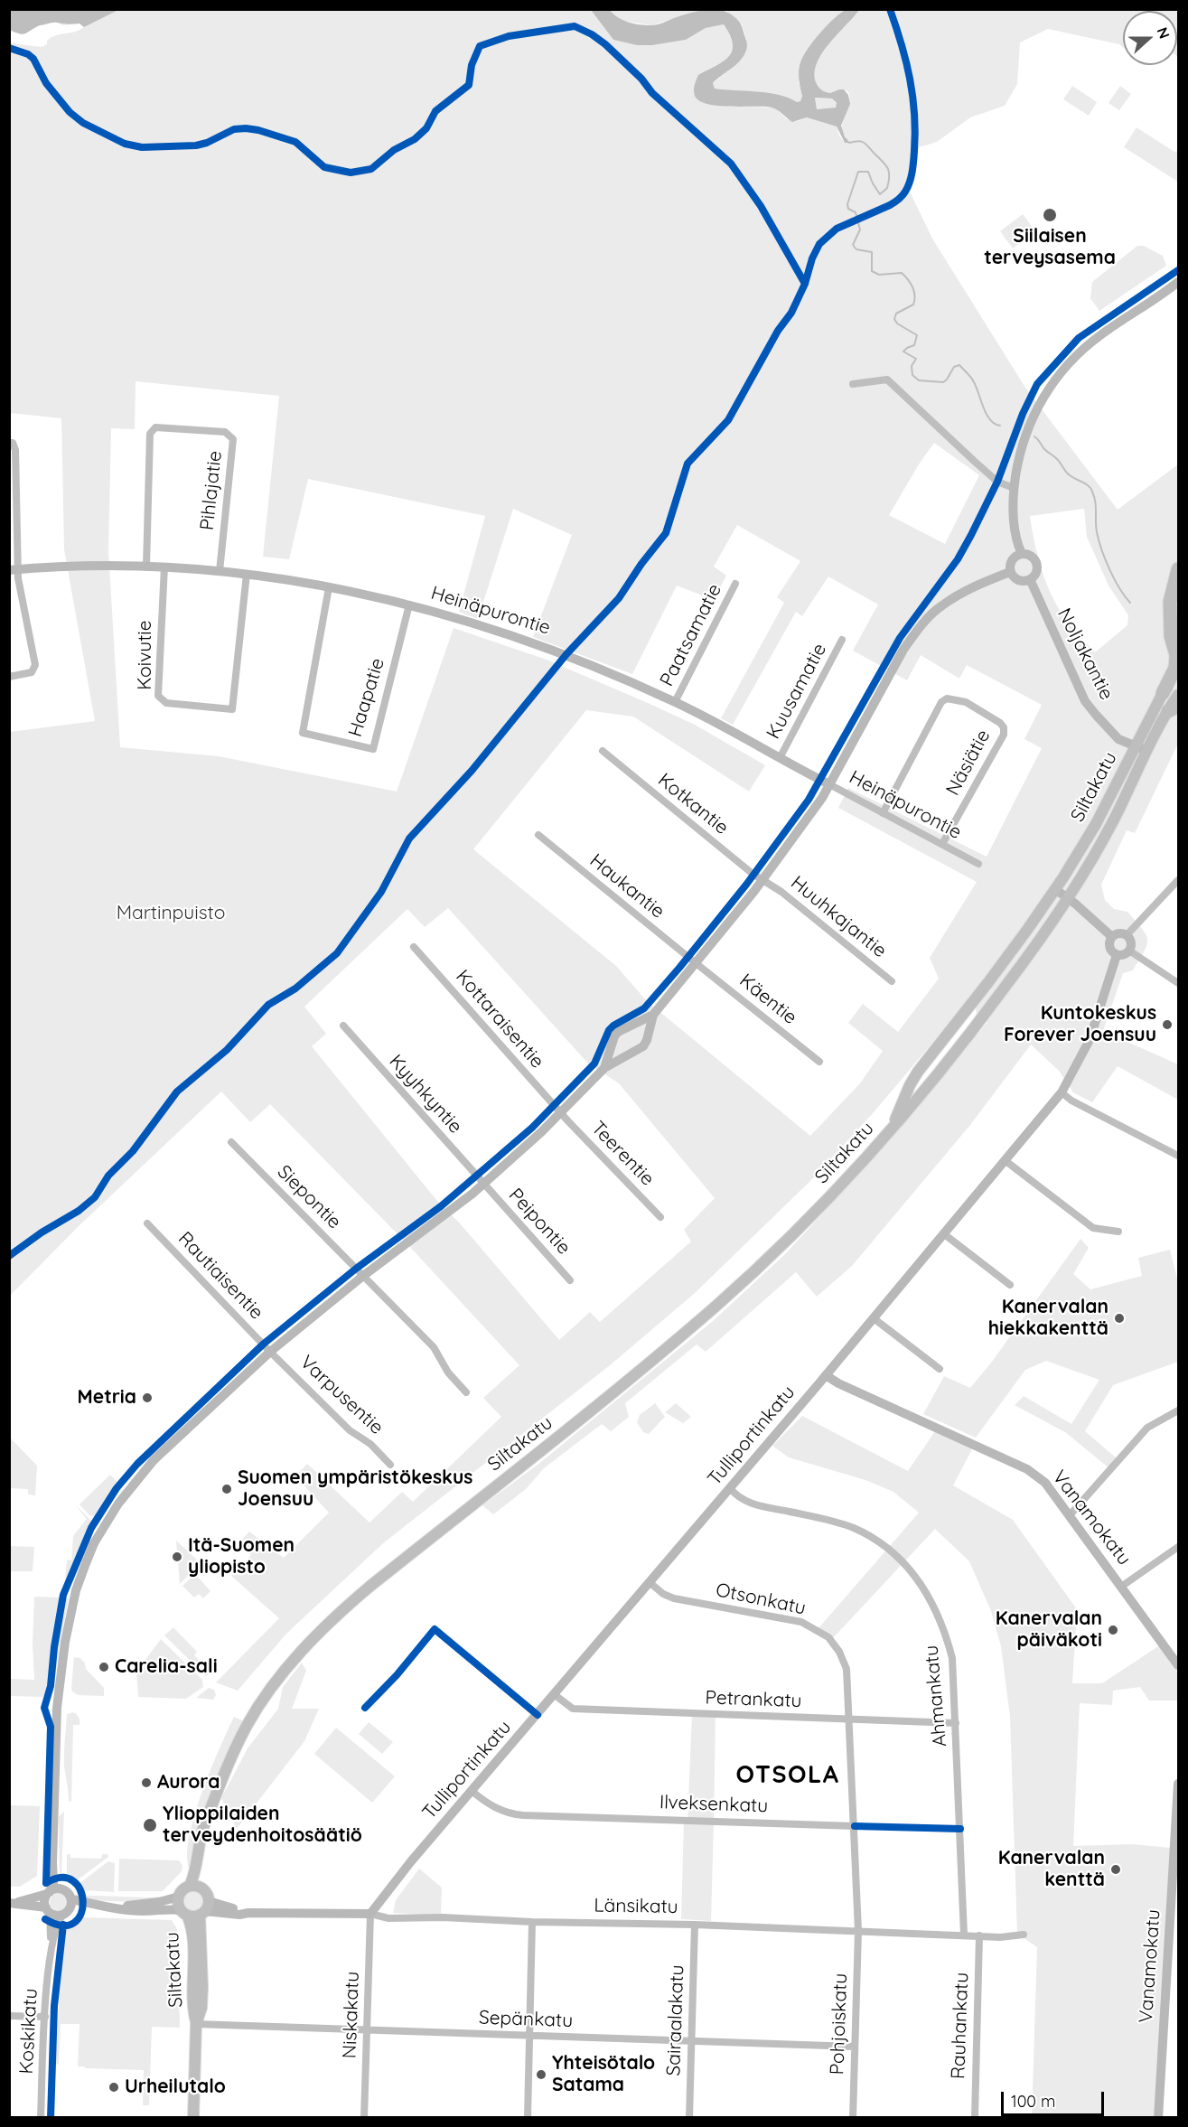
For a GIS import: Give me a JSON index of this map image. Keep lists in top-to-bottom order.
{
  "streets": {
    "main road": ["Siltakatu"],
    "street": [
      "Pihlajatie",
      "Heinäpurontie",
      "Paatsamatie",
      "Noljakantie",
      "Koivutie",
      "Kuusamatie",
      "Haapatie",
      "Näsiätie",
      "Kotkantie",
      "Haukantie",
      "Huuhkajantie",
      "Käentie",
      "Kottaraisentie",
      "Kyyhkyntie",
      "Teerentie",
      "Siepontie",
      "Peipontie",
      "Rautiaisentie",
      "Varpusentie",
      "Tulliportinkatu",
      "Vanamokatu",
      "Otsonkatu",
      "Ahmankatu",
      "Petrankatu",
      "Ilveksenkatu",
      "Länsikatu",
      "Niskakatu",
      "Sepänkatu",
      "Sairaalakatu",
      "Pohjoiskatu",
      "Rauhankatu",
      "Koskikatu"
    ]
  },
  "crossings": [
    ["Pihlajatie", "Heinäpurontie"],
    ["Heinäpurontie", "Paatsamatie"],
    ["Heinäpurontie", "Koivutie"],
    ["Heinäpurontie", "Kuusamatie"],
    ["Heinäpurontie", "Haapatie"],
    ["Heinäpurontie", "Näsiätie"],
    ["Noljakantie", "Siltakatu"],
    ["Siltakatu", "Länsikatu"],
    ["Siltakatu", "Sepänkatu"],
    ["Kotkantie", "Huuhkajantie"],
    ["Haukantie", "Käentie"],
    ["Kottaraisentie", "Teerentie"],
    ["Kyyhkyntie", "Peipontie"],
    ["Rautiaisentie", "Varpusentie"],
    ["Tulliportinkatu", "Vanamokatu"],
    ["Tulliportinkatu", "Otsonkatu"],
    ["Tulliportinkatu", "Ahmankatu"],
    ["Tulliportinkatu", "Petrankatu"],
    ["Tulliportinkatu", "Ilveksenkatu"],
    ["Tulliportinkatu", "Länsikatu"],
    ["Tulliportinkatu", "Niskakatu"],
    ["Otsonkatu", "Petrankatu"],
    ["Otsonkatu", "Ilveksenkatu"],
    ["Otsonkatu", "Länsikatu"],
    ["Otsonkatu", "Pohjoiskatu"],
    ["Ahmankatu", "Petrankatu"],
    ["Ahmankatu", "Länsikatu"],
    ["Länsikatu", "Niskakatu"],
    ["Länsikatu", "Sairaalakatu"],
    ["Länsikatu", "Pohjoiskatu"],
    ["Länsikatu", "Rauhankatu"],
    ["Niskakatu", "Sepänkatu"],
    ["Sepänkatu", "Sairaalakatu"],
    ["Sepänkatu", "Pohjoiskatu"]
  ],
  "districts": ["OTSOLA"],
  "parks": ["Martinpuisto"],
  "places": [
    "Siilaisen terveysasema",
    "Kuntokeskus Forever Joensuu",
    "Kanervalan hiekkakenttä",
    "Metria",
    "Suomen ympäristökeskus Joensuu",
    "Itä-Suomen yliopisto",
    "Kanervalan päiväkoti",
    "Carelia-sali",
    "Aurora",
    "Ylioppilaiden terveydenhoitosäätiö",
    "Kanervalan kenttä",
    "Yhteisötalo Satama",
    "Urheilutalo"
  ],
  "scale_bar": "100 m",
  "north": "right"
}
